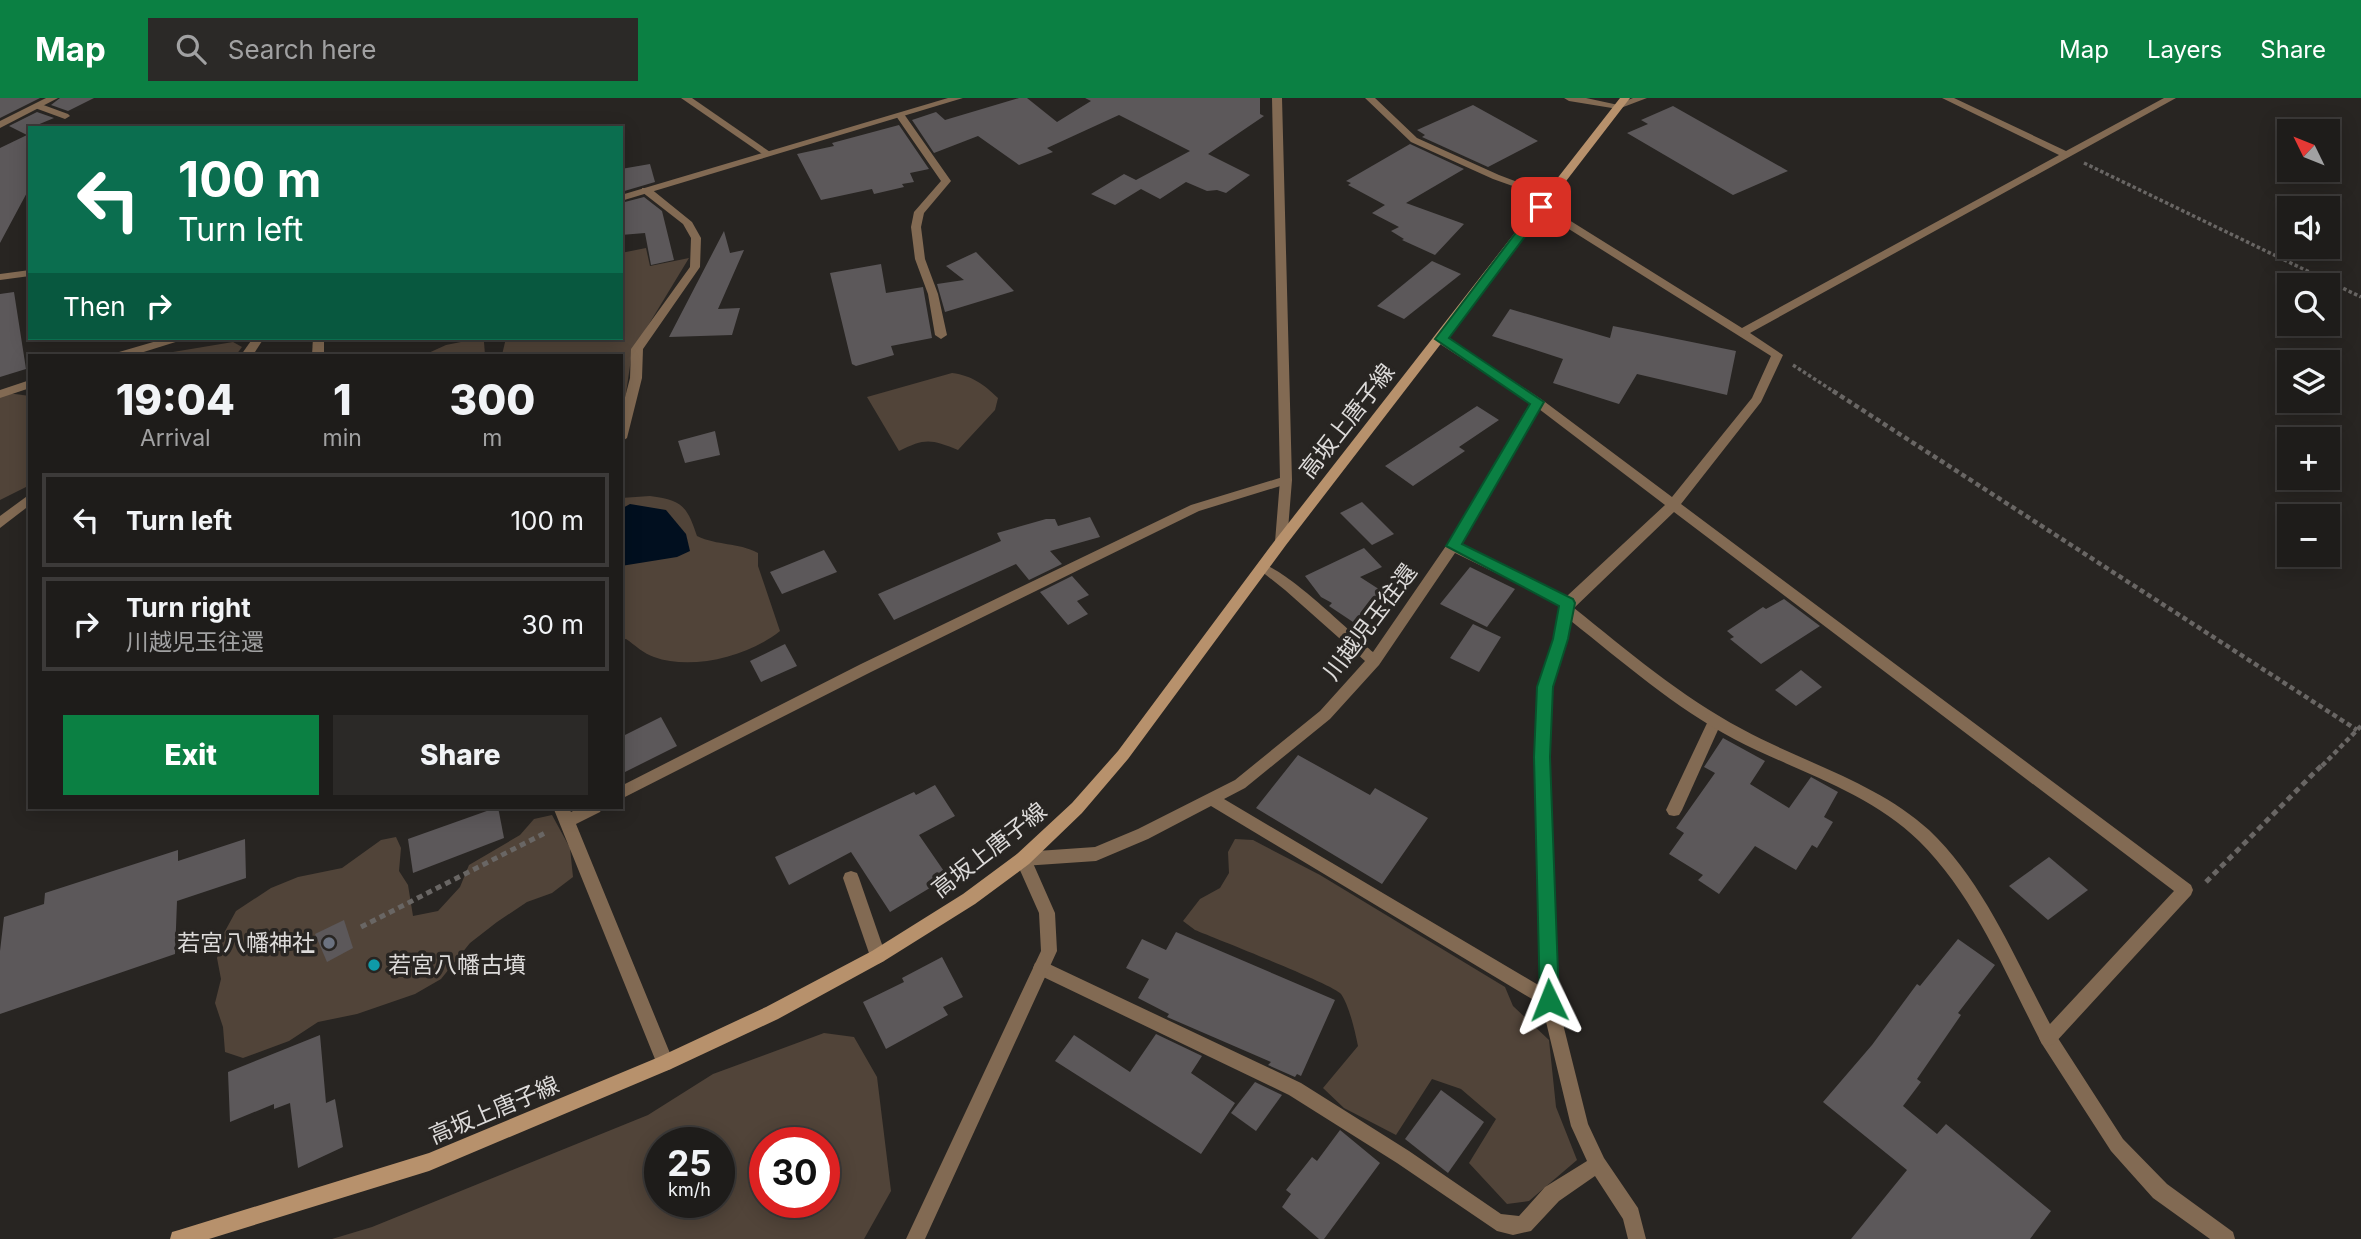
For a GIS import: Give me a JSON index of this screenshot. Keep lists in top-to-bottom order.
{
  "streets": {
    "main road": ["高坂上唐子線"],
    "street": ["川越児玉往還"]
  },
  "crossings": [
    ["高坂上唐子線", "川越児玉往還"]
  ],
  "places": ["若宮八幡神社", "若宮八幡古墳"],
  "north": "top left",
  "page": {
    "header": "Map",
    "search": "Search here",
    "nav": ["Map", "Layers", "Share"],
    "map_buttons": ["+", "−"],
    "turn": ["100 m", "Turn left"],
    "then": "Then",
    "eta": [
      "19:04",
      "Arrival",
      "1",
      "min",
      "300",
      "m"
    ],
    "list": [
      {
        "name": "Turn left",
        "value": "100 m"
      },
      {
        "name": "Turn right",
        "note": "川越児玉往還",
        "value": "30 m"
      }
    ],
    "buttons": ["Exit", "Share"],
    "speed": "25 km/h",
    "limit": "30"
  }
}
